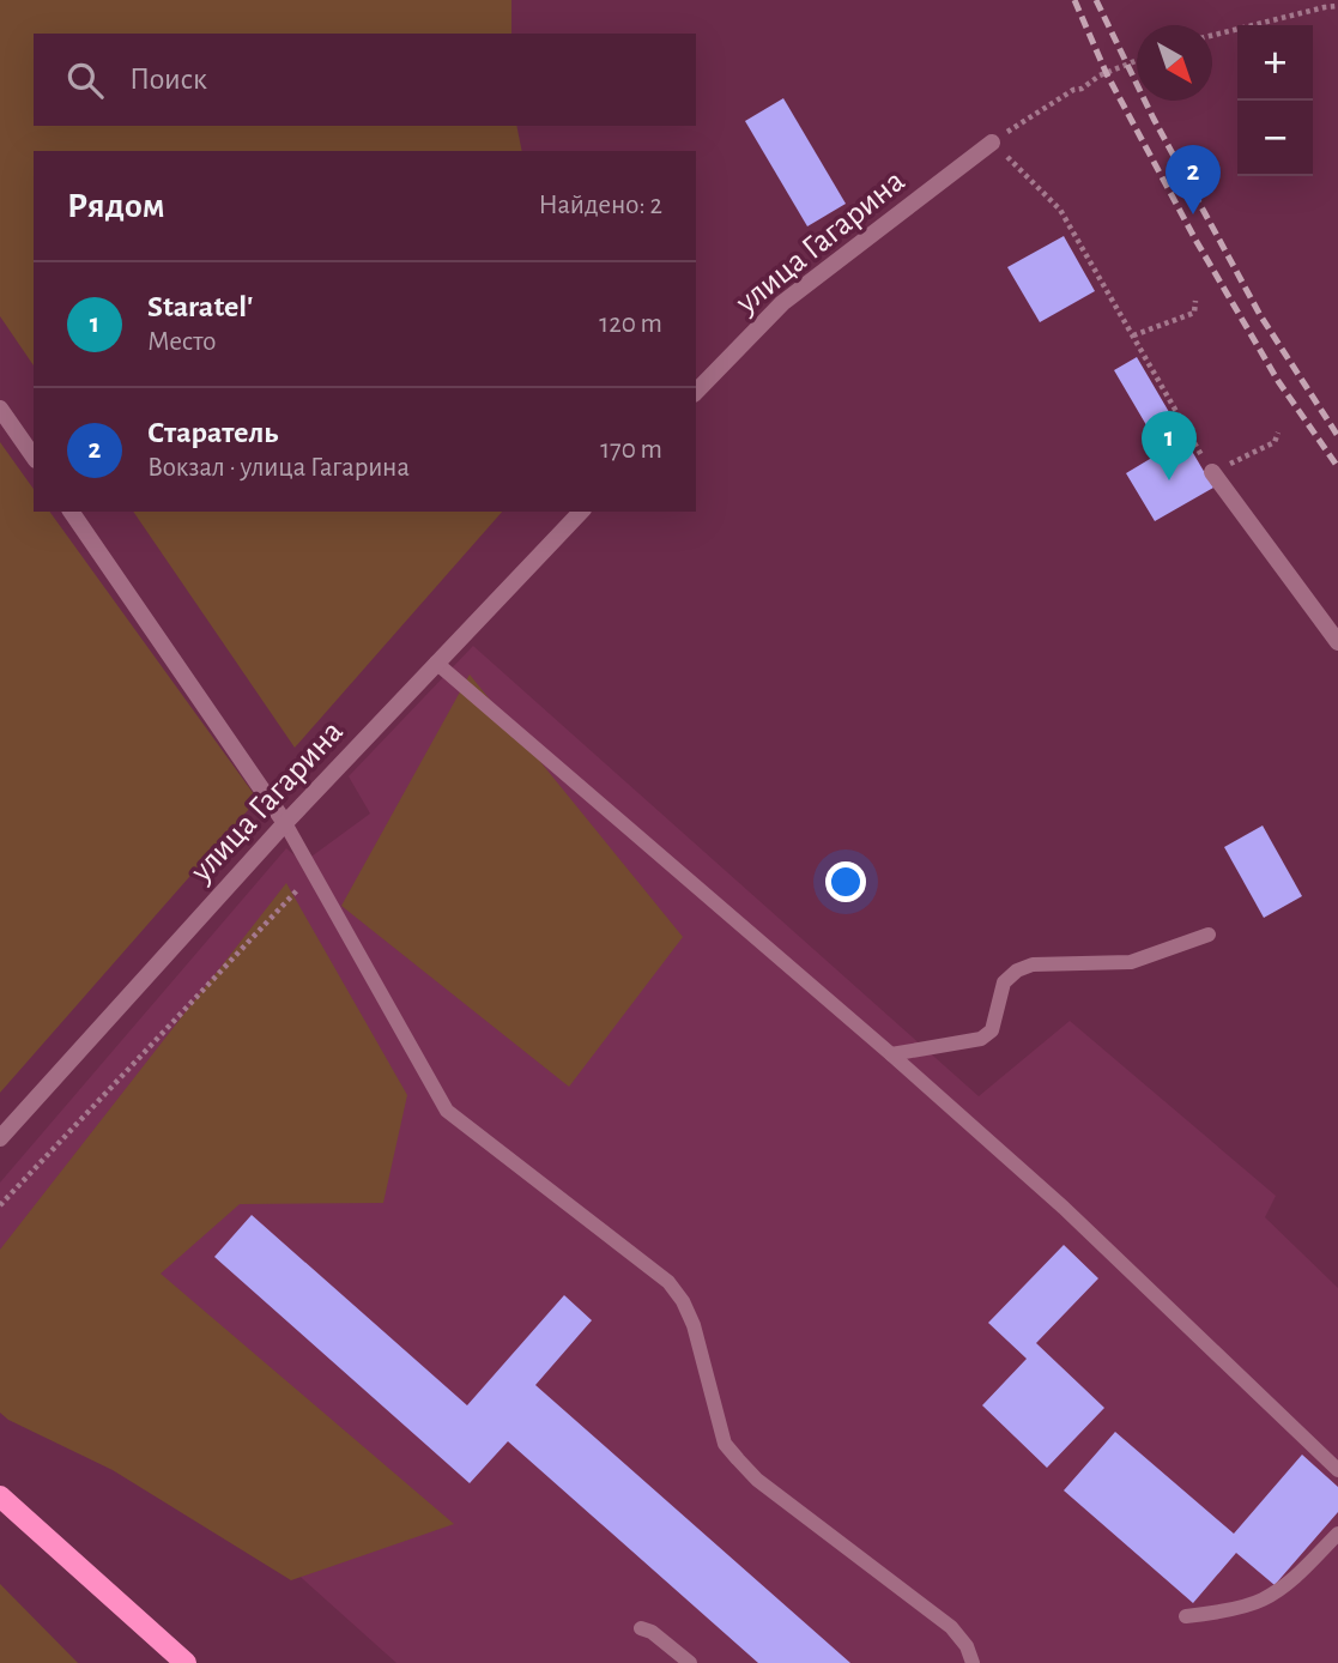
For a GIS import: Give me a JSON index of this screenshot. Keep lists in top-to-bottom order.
{
  "streets": {
    "street": ["улица Гагарина"]
  },
  "north": "bottom right",
  "page": {
    "map_buttons": ["+", "−"],
    "search": "Поиск",
    "pins": ["2", "1"],
    "heading": ["Рядом", "Найдено: 2"],
    "list": [
      {
        "mark": "1",
        "name": "Staratel'",
        "note": "Место",
        "value": "120 m"
      },
      {
        "mark": "2",
        "name": "Старатель",
        "note": "Вокзал · улица Гагарина",
        "value": "170 m"
      }
    ]
  }
}
